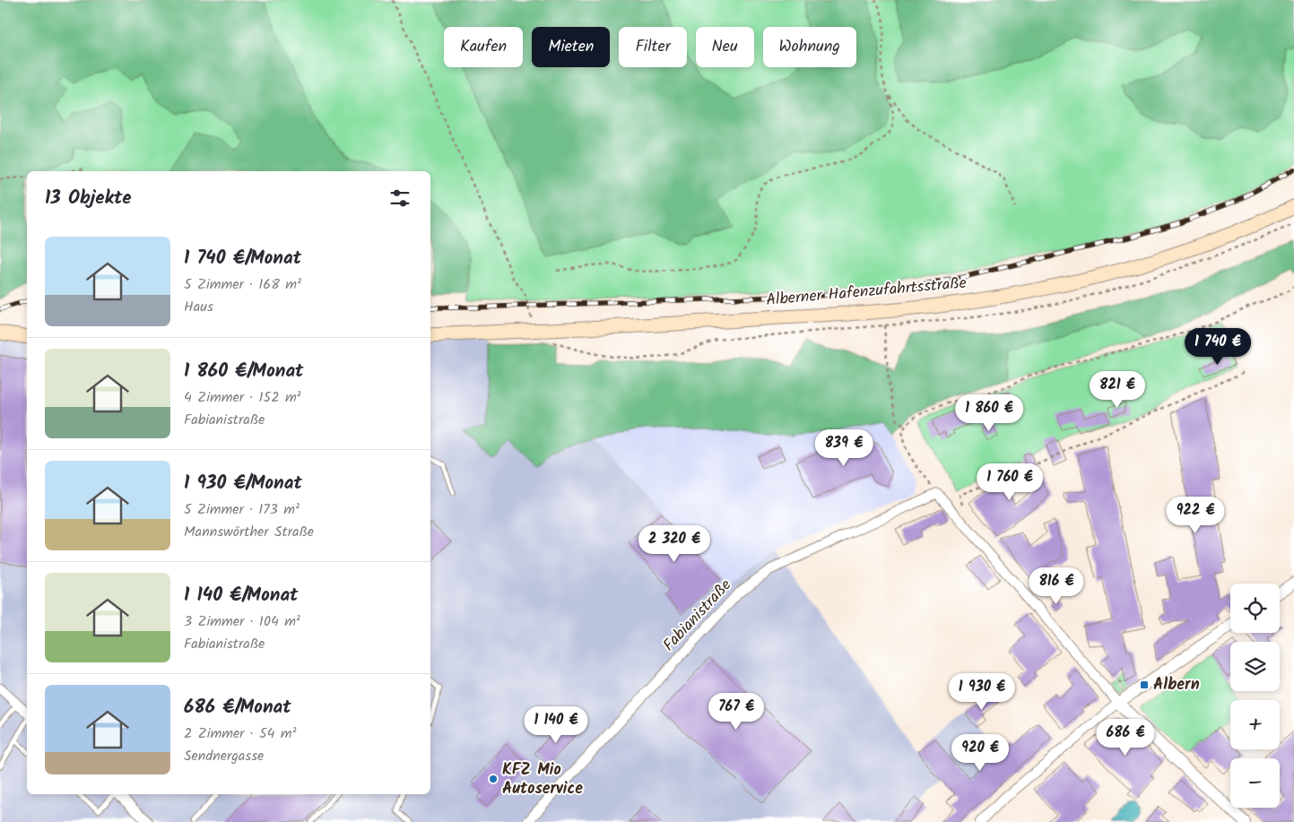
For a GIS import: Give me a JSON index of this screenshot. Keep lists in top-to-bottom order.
{
  "streets": {
    "main road": ["Alberner Hafenzufahrtsstraße"],
    "street": ["Fabianistraße"]
  },
  "places": {
    "transit": ["Albern"],
    "other": ["KFZ Mio Autoservice"]
  },
  "page": {
    "chip": [
      "Kaufen",
      "Mieten",
      "Filter",
      "Neu",
      "Wohnung"
    ],
    "heading": "13 Objekte",
    "list": [
      {
        "name": "1 740 €/Monat",
        "note": "5 Zimmer · 168 m² · Haus"
      },
      {
        "name": "1 860 €/Monat",
        "note": "4 Zimmer · 152 m² · Fabianistraße"
      },
      {
        "name": "1 930 €/Monat",
        "note": "5 Zimmer · 173 m² · Mannswörther Straße"
      },
      {
        "name": "1 140 €/Monat",
        "note": "3 Zimmer · 104 m² · Fabianistraße"
      },
      {
        "name": "686 €/Monat",
        "note": "2 Zimmer · 54 m² · Sendnergasse"
      }
    ],
    "price": [
      "1 740 €",
      "821 €",
      "1 860 €",
      "839 €",
      "1 760 €",
      "922 €",
      "2 320 €",
      "816 €",
      "1 930 €",
      "767 €",
      "1 140 €",
      "686 €",
      "920 €"
    ],
    "map_buttons": ["+", "−"]
  }
}
